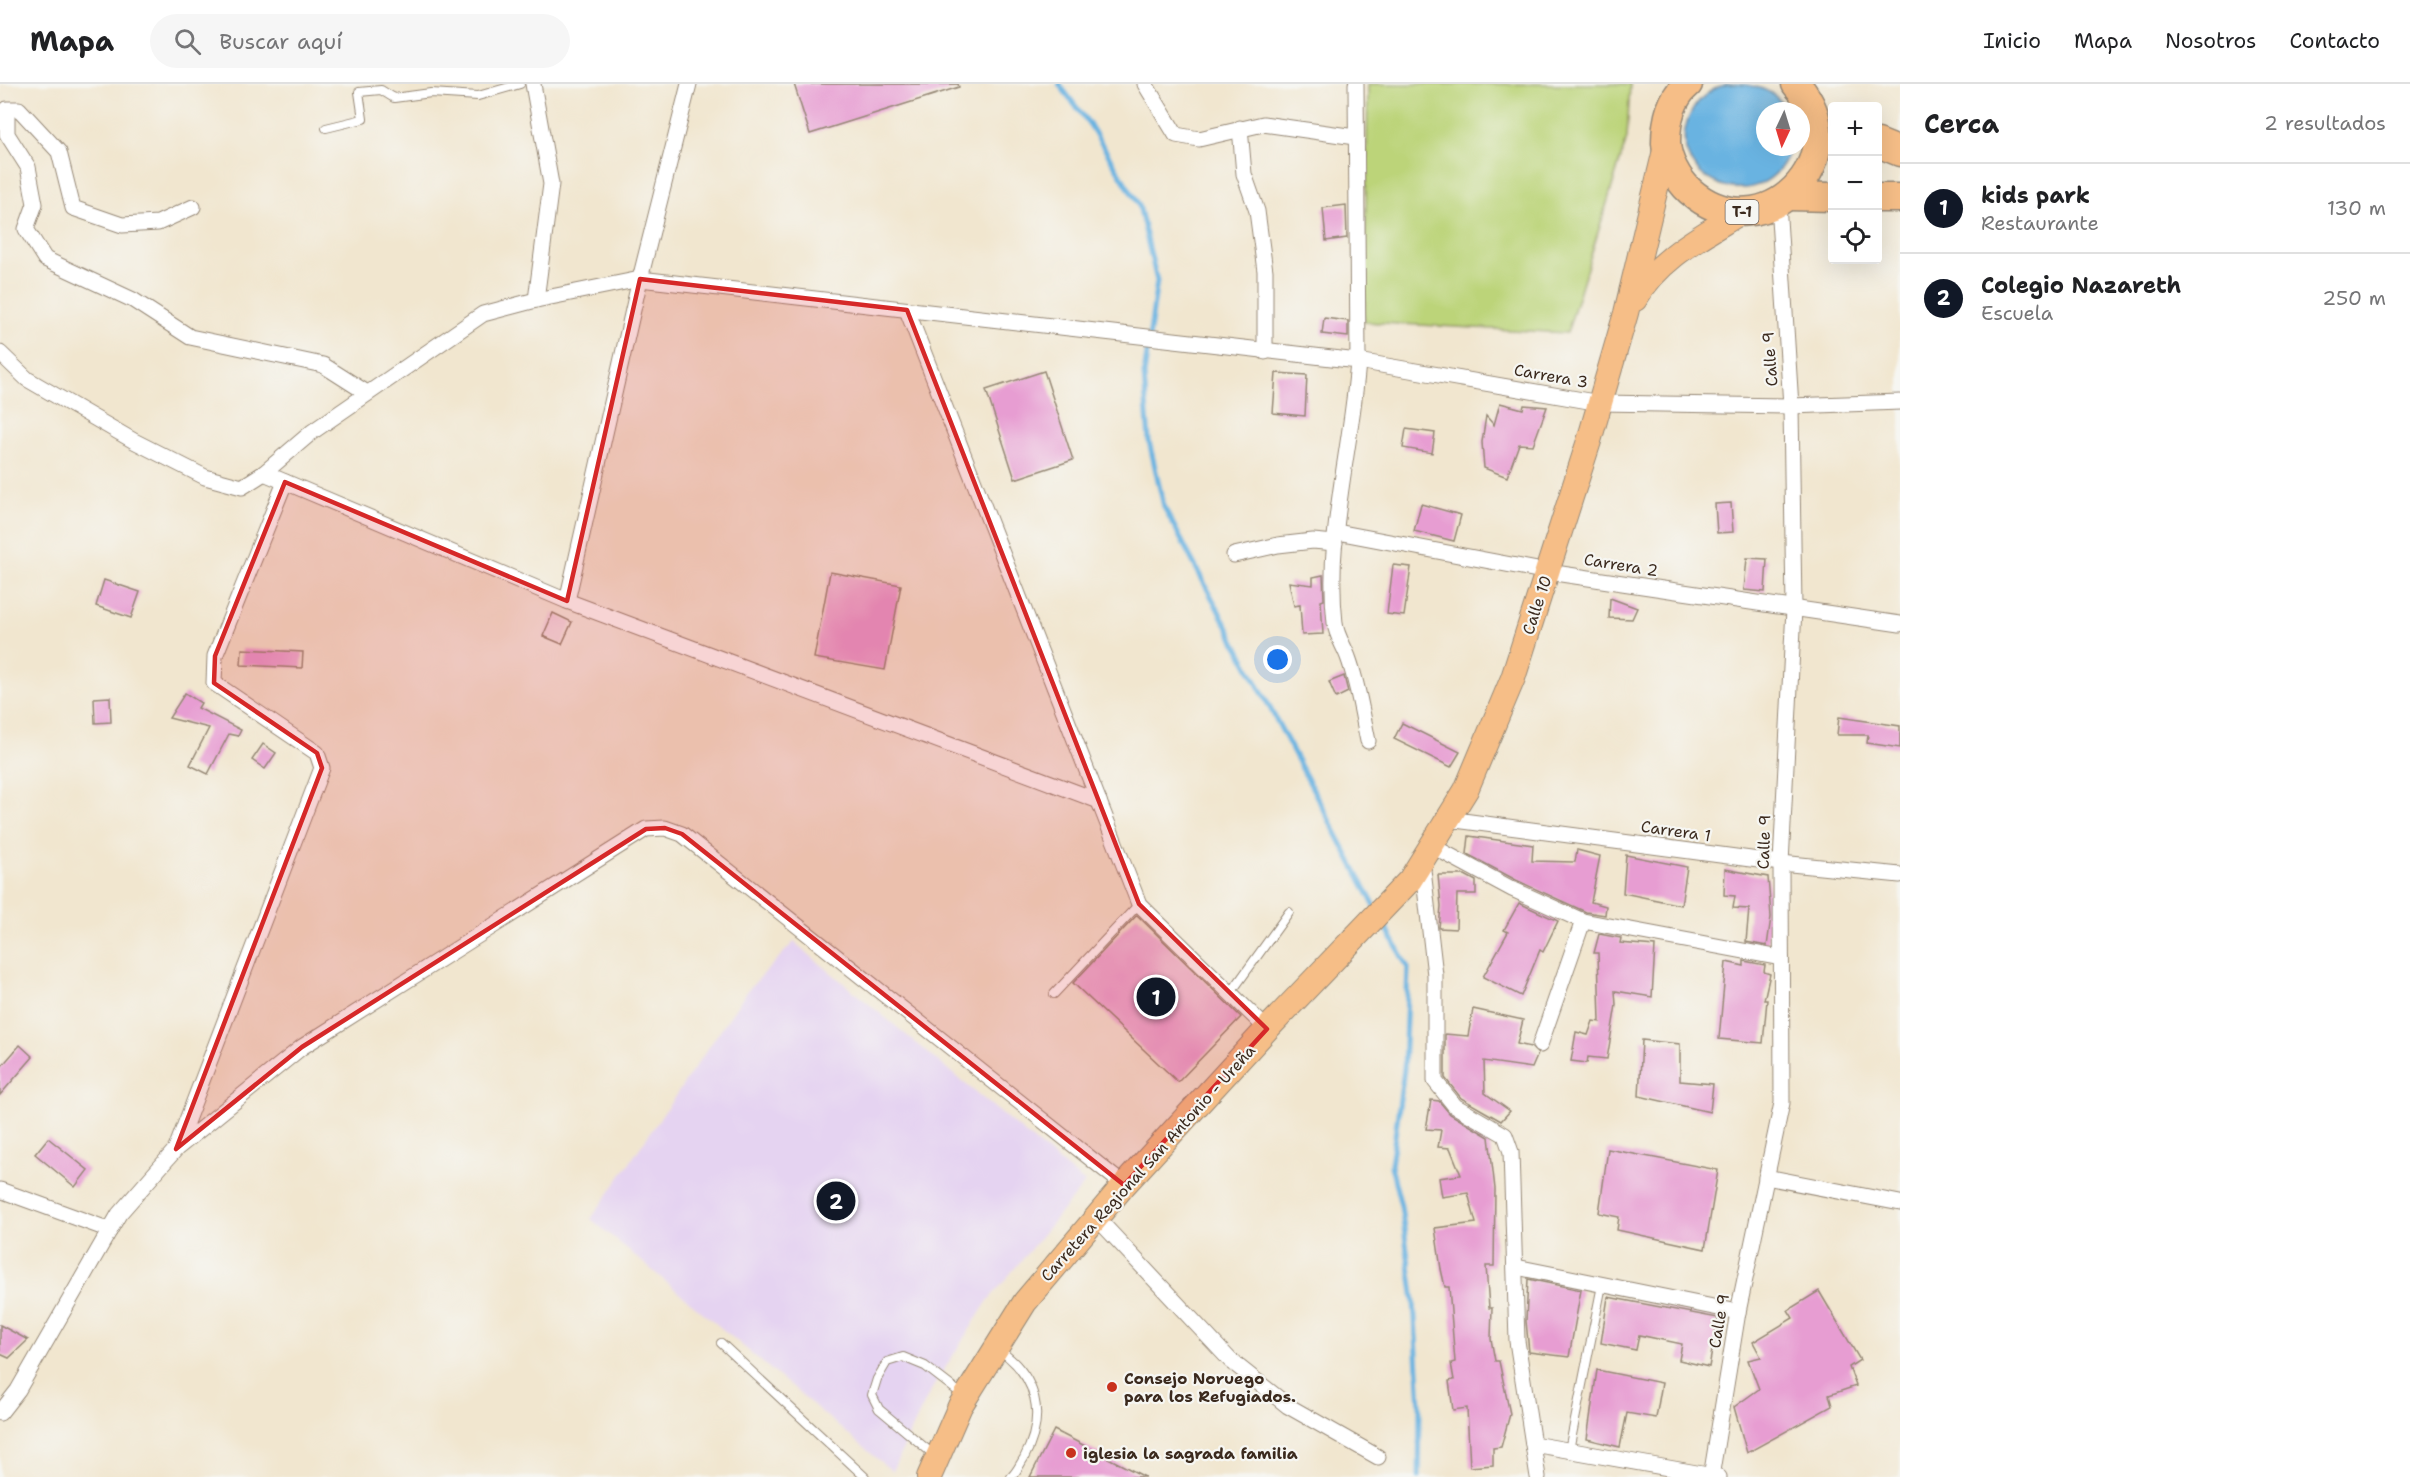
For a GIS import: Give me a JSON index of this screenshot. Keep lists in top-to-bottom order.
{
  "streets": {
    "highway": ["T-1"],
    "main road": ["Calle 10", "Carretera Regional San Antonio - Ureña"],
    "street": [
      "Calle 9",
      "Carrera 3",
      "Carrera 2",
      "Carrera 1"
    ]
  },
  "crossings": [
    ["T-1", "Calle 9"],
    ["T-1", "Calle 10"],
    ["Calle 9", "Carrera 3"],
    ["Calle 9", "Carrera 2"],
    ["Calle 9", "Carrera 1"],
    ["Carrera 3", "Calle 10"],
    ["Carrera 2", "Calle 10"],
    ["Calle 10", "Carrera 1"],
    ["Calle 10", "Carretera Regional San Antonio - Ureña"]
  ],
  "places": ["Consejo Noruego para los Refugiados.", "iglesia la sagrada familia"],
  "north": "bottom",
  "page": {
    "header": "Mapa",
    "search": "Buscar aquí",
    "nav": [
      "Inicio",
      "Mapa",
      "Nosotros",
      "Contacto"
    ],
    "heading": ["Cerca", "2 resultados"],
    "map_buttons": ["+", "−"],
    "list": [
      {
        "mark": "1",
        "name": "kids park",
        "note": "Restaurante",
        "value": "130 m"
      },
      {
        "mark": "2",
        "name": "Colegio Nazareth",
        "note": "Escuela",
        "value": "250 m"
      }
    ],
    "pins": ["1", "2"]
  }
}
